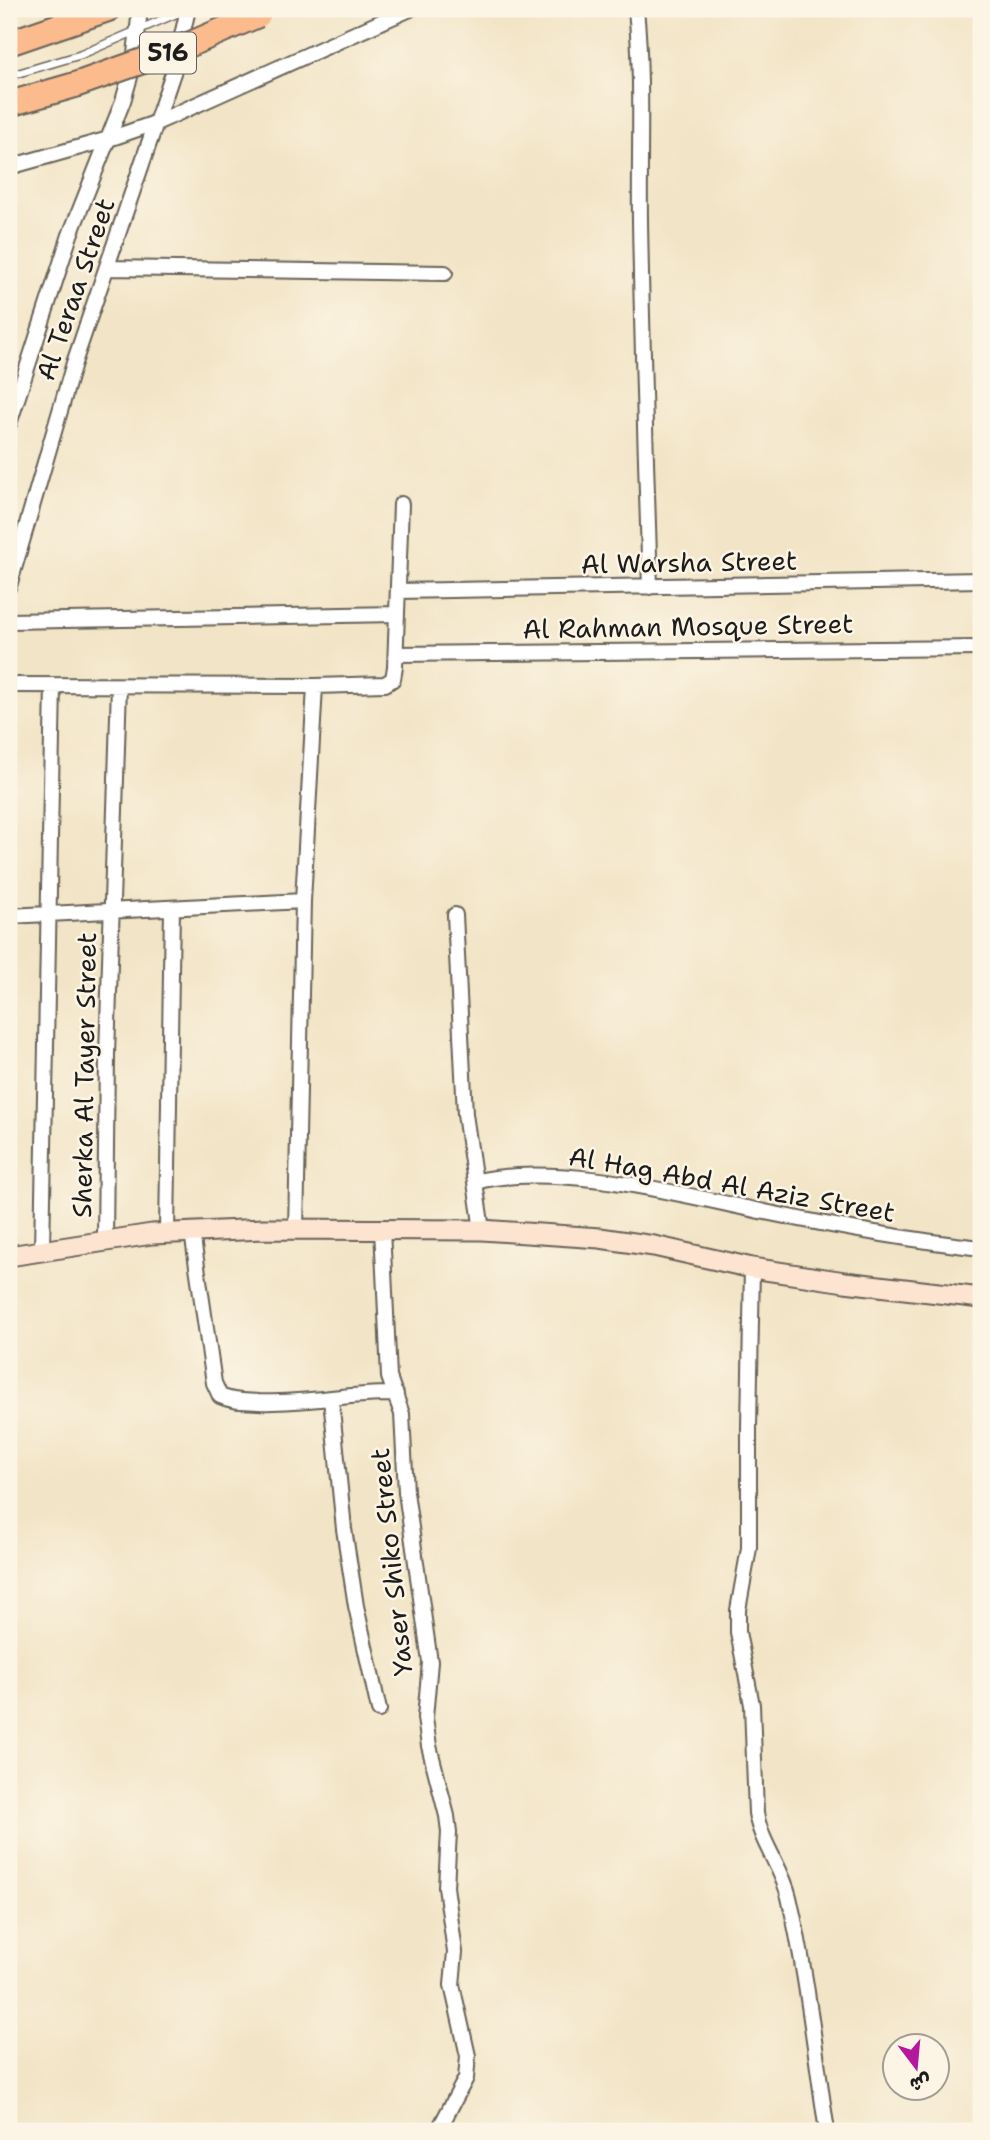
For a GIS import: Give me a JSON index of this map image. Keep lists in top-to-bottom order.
{
  "streets": {
    "highway": ["516"],
    "street": [
      "Al Teraa Street",
      "Al Warsha Street",
      "Al Rahman Mosque Street",
      "Sherka Al Tayer Street",
      "Al Hag Abd Al Aziz Street",
      "Yaser Shiko Street"
    ]
  },
  "north": "bottom"
}
